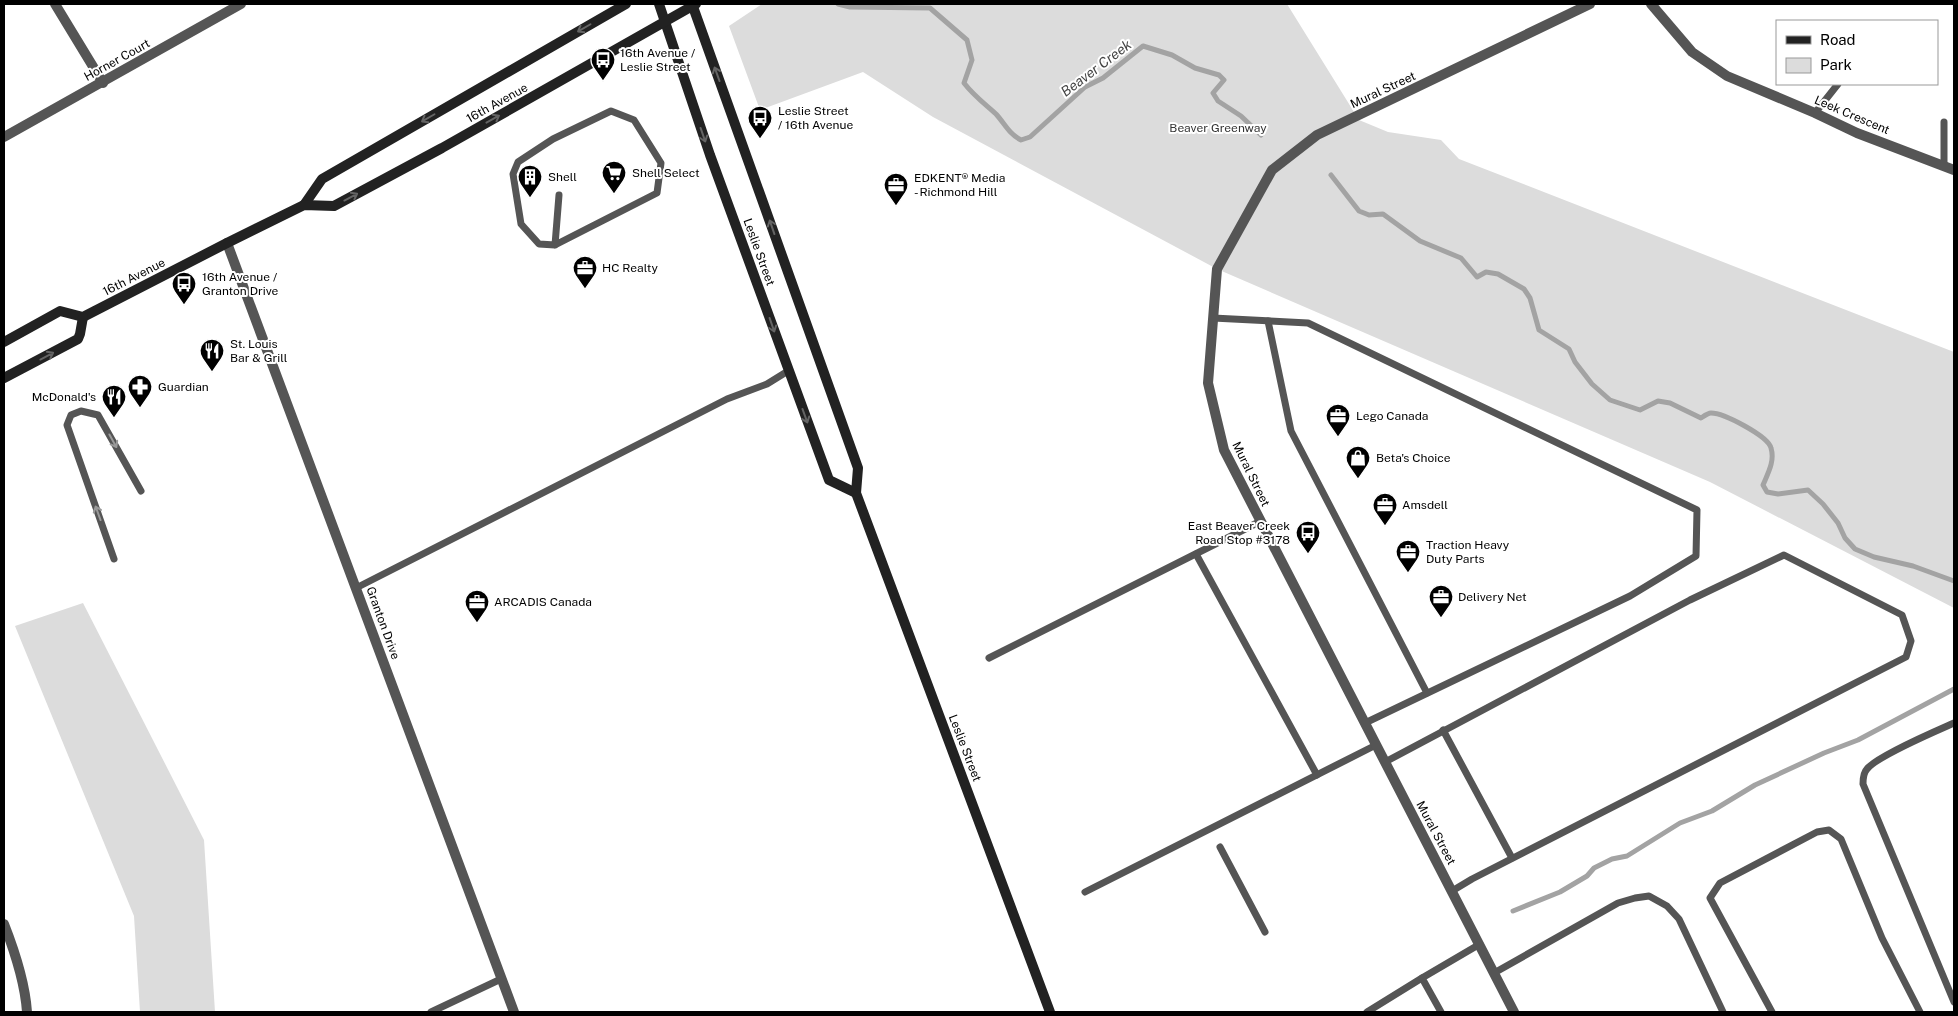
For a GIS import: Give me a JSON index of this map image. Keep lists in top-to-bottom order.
{
  "streets": {
    "main road": ["16th Avenue", "Leslie Street"],
    "street": [
      "Horner Court",
      "Mural Street",
      "Leek Crescent",
      "Granton Drive"
    ]
  },
  "crossings": [
    ["16th Avenue", "Leslie Street"],
    ["16th Avenue", "Granton Drive"]
  ],
  "water": ["Beaver Creek"],
  "parks": ["Beaver Greenway"],
  "places": {
    "bus stop": [
      "16th Avenue / Leslie Street",
      "Leslie Street / 16th Avenue",
      "16th Avenue / Granton Drive",
      "East Beaver Creek Road Stop #3178"
    ],
    "supermarket": ["Shell Select"],
    "building": ["Shell"],
    "office": [
      "EDKENT® Media - Richmond Hill",
      "HC Realty",
      "Lego Canada",
      "Amsdell",
      "Traction Heavy Duty Parts",
      "Delivery Net",
      "ARCADIS Canada"
    ],
    "restaurant": ["St. Louis Bar & Grill", "McDonald's"],
    "pharmacy": ["Guardian"],
    "shop": ["Beta's Choice"]
  },
  "legend": ["Road", "Park"]
}
